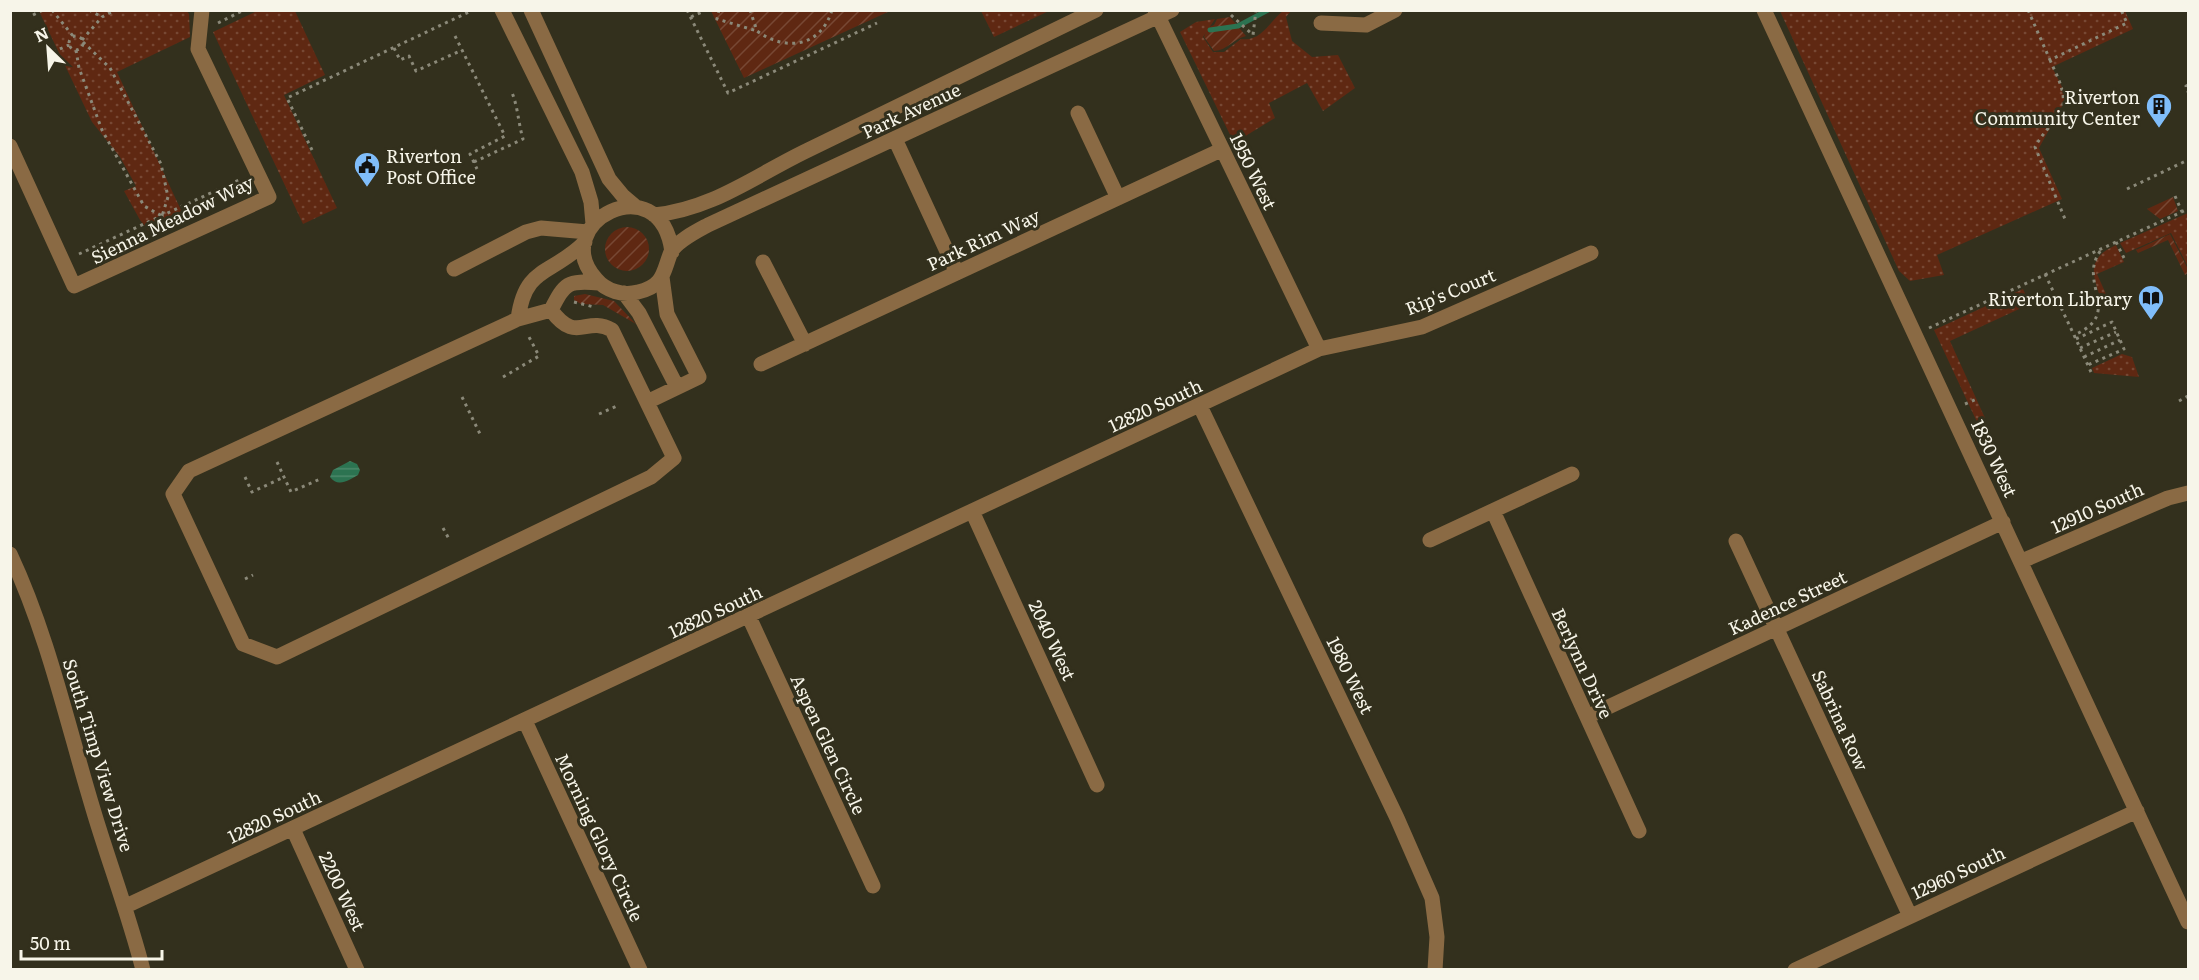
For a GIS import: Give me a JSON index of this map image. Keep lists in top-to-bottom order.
{
  "streets": {
    "street": [
      "Park Avenue",
      "1950 West",
      "Sienna Meadow Way",
      "Park Rim Way",
      "Rip's Court",
      "12820 South",
      "1830 West",
      "12910 South",
      "Kadence Street",
      "2040 West",
      "Berlynn Drive",
      "1980 West",
      "Sabrina Row",
      "Aspen Glen Circle",
      "South Timp View Drive",
      "Morning Glory Circle",
      "12960 South",
      "2200 West"
    ]
  },
  "crossings": [
    ["Park Avenue", "1950 West"],
    ["1950 West", "Park Rim Way"],
    ["1950 West", "Rip's Court"],
    ["1950 West", "12820 South"],
    ["Rip's Court", "12820 South"],
    ["12820 South", "2040 West"],
    ["12820 South", "1980 West"],
    ["12820 South", "Aspen Glen Circle"],
    ["12820 South", "South Timp View Drive"],
    ["12820 South", "Morning Glory Circle"],
    ["12820 South", "2200 West"],
    ["1830 West", "12910 South"],
    ["1830 West", "Kadence Street"],
    ["1830 West", "12960 South"],
    ["Kadence Street", "Berlynn Drive"],
    ["Kadence Street", "Sabrina Row"],
    ["Sabrina Row", "12960 South"]
  ],
  "places": {
    "building": ["Riverton Community Center"],
    "public building": ["Riverton Post Office"],
    "library": ["Riverton Library"]
  },
  "scale_bar": "50 m",
  "north": "top left"
}
